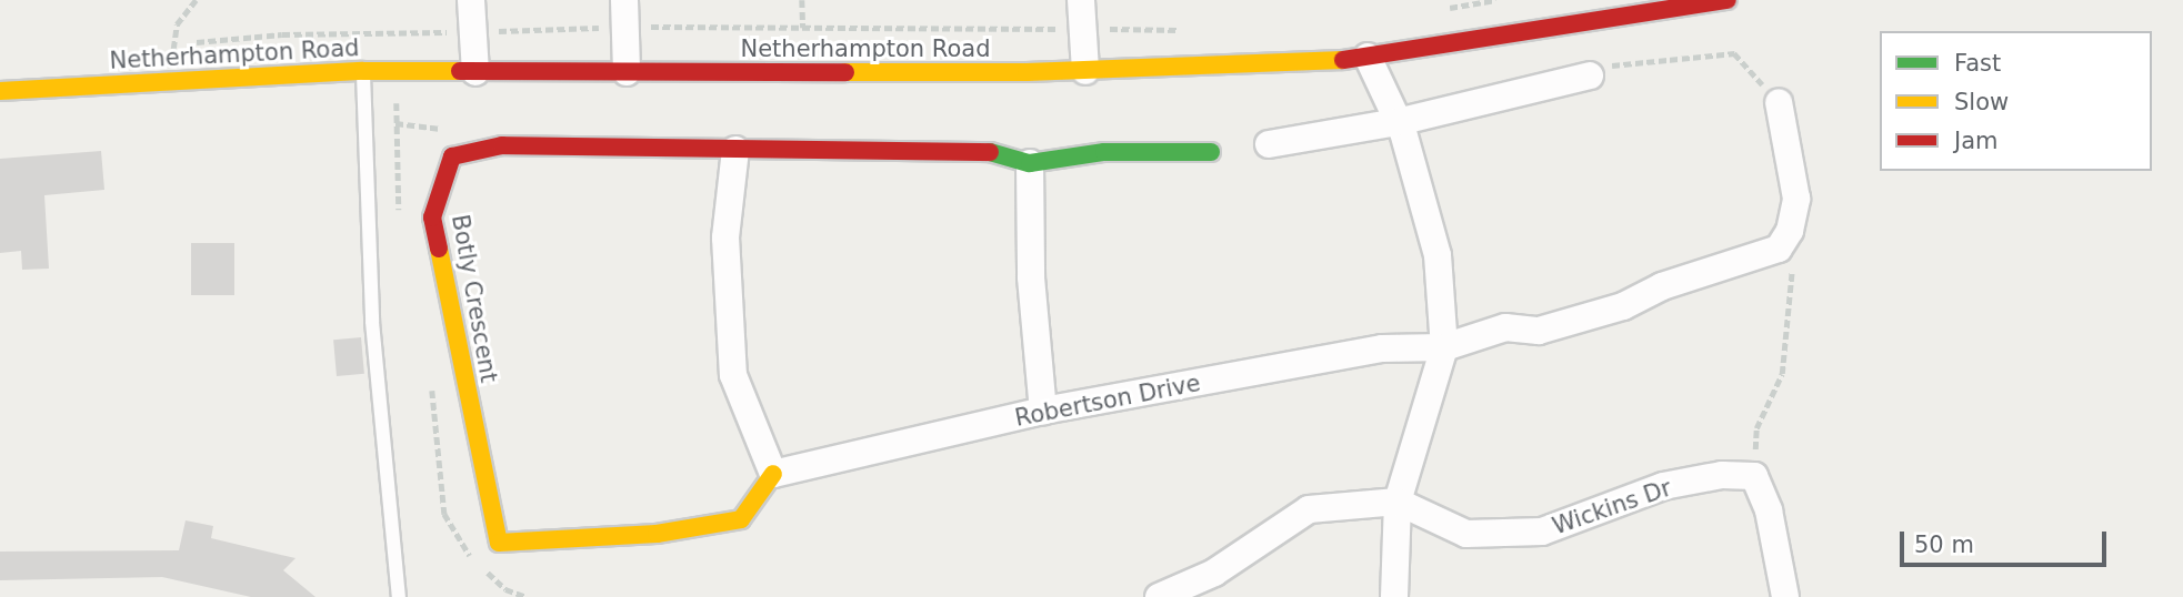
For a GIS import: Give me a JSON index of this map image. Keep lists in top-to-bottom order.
{
  "streets": {
    "main road": ["Netherhampton Road", "Botly Crescent"],
    "street": ["Robertson Drive", "Wickins Dr"]
  },
  "crossings": [
    ["Botly Crescent", "Robertson Drive"]
  ],
  "legend": ["Fast", "Slow", "Jam"],
  "scale_bar": "50 m"
}
